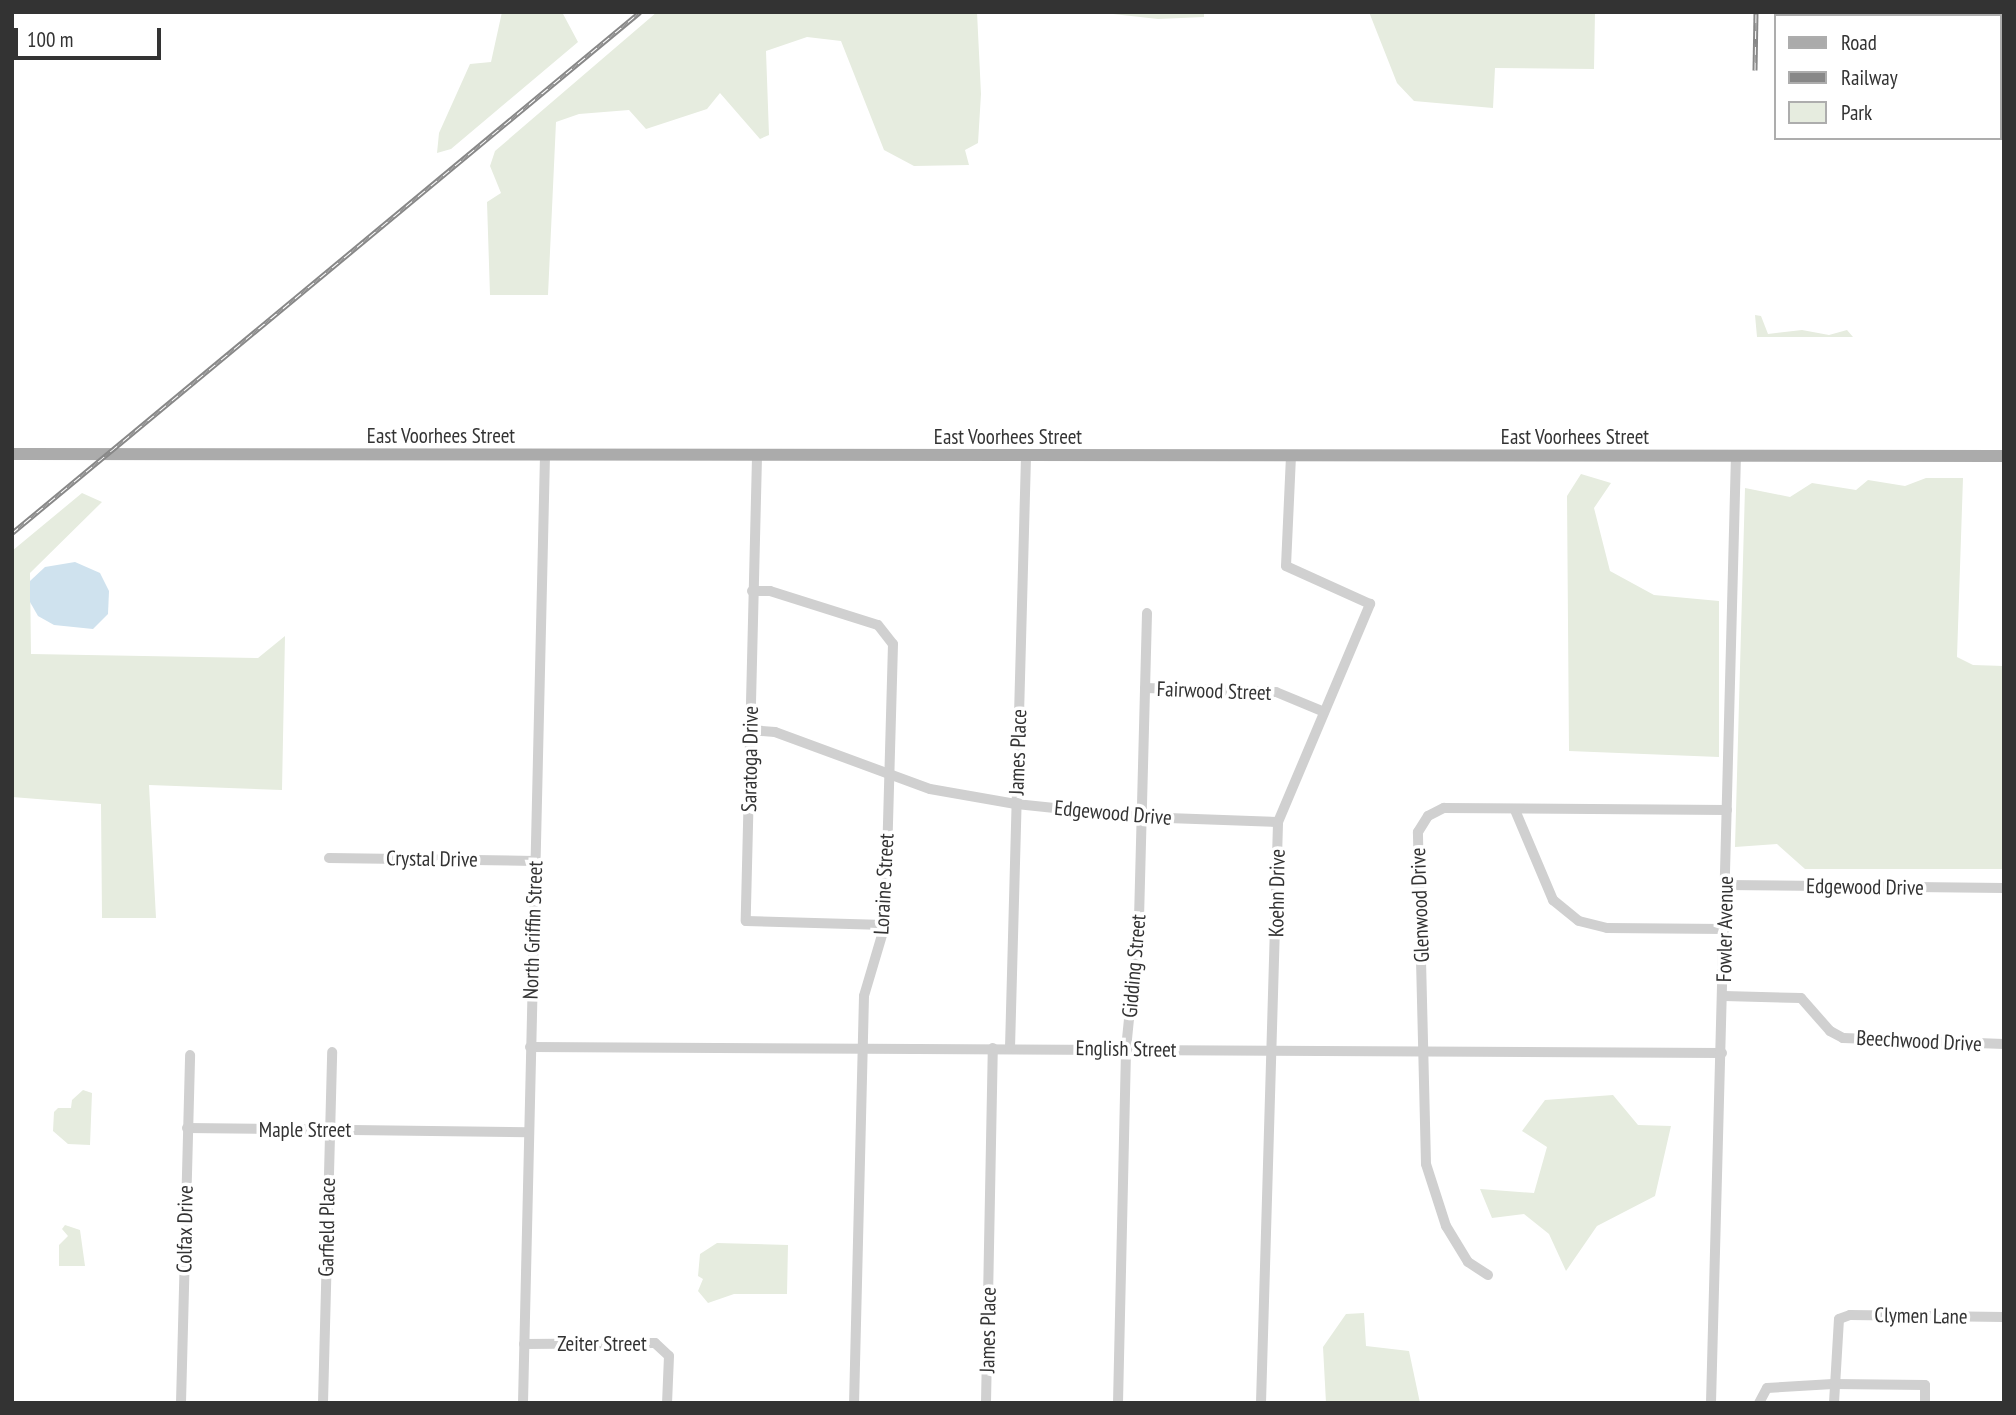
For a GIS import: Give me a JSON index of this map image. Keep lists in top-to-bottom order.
{
  "streets": {
    "main road": ["East Voorhees Street"],
    "street": [
      "Fairwood Street",
      "James Place",
      "Saratoga Drive",
      "Edgewood Drive",
      "Crystal Drive",
      "Loraine Street",
      "Koehn Drive",
      "Glenwood Drive",
      "Fowler Avenue",
      "North Griffin Street",
      "Gidding Street",
      "Beechwood Drive",
      "English Street",
      "Maple Street",
      "Garfield Place",
      "Colfax Drive",
      "Clymen Lane",
      "Zeiter Street"
    ]
  },
  "crossings": [
    ["East Voorhees Street", "James Place"],
    ["East Voorhees Street", "Saratoga Drive"],
    ["East Voorhees Street", "Koehn Drive"],
    ["East Voorhees Street", "Fowler Avenue"],
    ["East Voorhees Street", "North Griffin Street"],
    ["Fairwood Street", "Koehn Drive"],
    ["Fairwood Street", "Gidding Street"],
    ["James Place", "Edgewood Drive"],
    ["James Place", "English Street"],
    ["Saratoga Drive", "Edgewood Drive"],
    ["Saratoga Drive", "Loraine Street"],
    ["Edgewood Drive", "Loraine Street"],
    ["Edgewood Drive", "Koehn Drive"],
    ["Edgewood Drive", "Fowler Avenue"],
    ["Edgewood Drive", "Gidding Street"],
    ["Crystal Drive", "North Griffin Street"],
    ["Loraine Street", "English Street"],
    ["Koehn Drive", "English Street"],
    ["Glenwood Drive", "Fowler Avenue"],
    ["Glenwood Drive", "English Street"],
    ["Fowler Avenue", "Beechwood Drive"],
    ["Fowler Avenue", "English Street"],
    ["North Griffin Street", "English Street"],
    ["North Griffin Street", "Maple Street"],
    ["North Griffin Street", "Zeiter Street"],
    ["Gidding Street", "English Street"],
    ["Maple Street", "Garfield Place"],
    ["Maple Street", "Colfax Drive"]
  ],
  "legend": ["Road", "Railway", "Park"],
  "scale_bar": "100 m"
}
